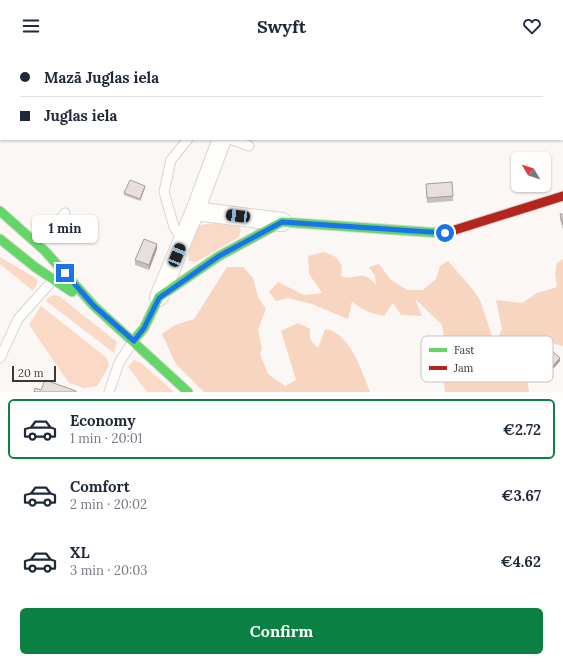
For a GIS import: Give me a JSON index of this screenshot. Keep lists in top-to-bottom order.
{
  "legend": ["Fast", "Jam"],
  "scale_bar": "20 m",
  "north": "top left",
  "page": {
    "header": "Swyft",
    "banner": ["Mazā Juglas iela", "Juglas iela"],
    "bubble": "1 min",
    "scale": "20 m",
    "list": [
      {
        "name": "Economy",
        "note": "1 min · 20:01",
        "value": "€2.72"
      },
      {
        "name": "Comfort",
        "note": "2 min · 20:02",
        "value": "€3.67"
      },
      {
        "name": "XL",
        "note": "3 min · 20:03",
        "value": "€4.62"
      }
    ],
    "buttons": "Confirm"
  }
}
